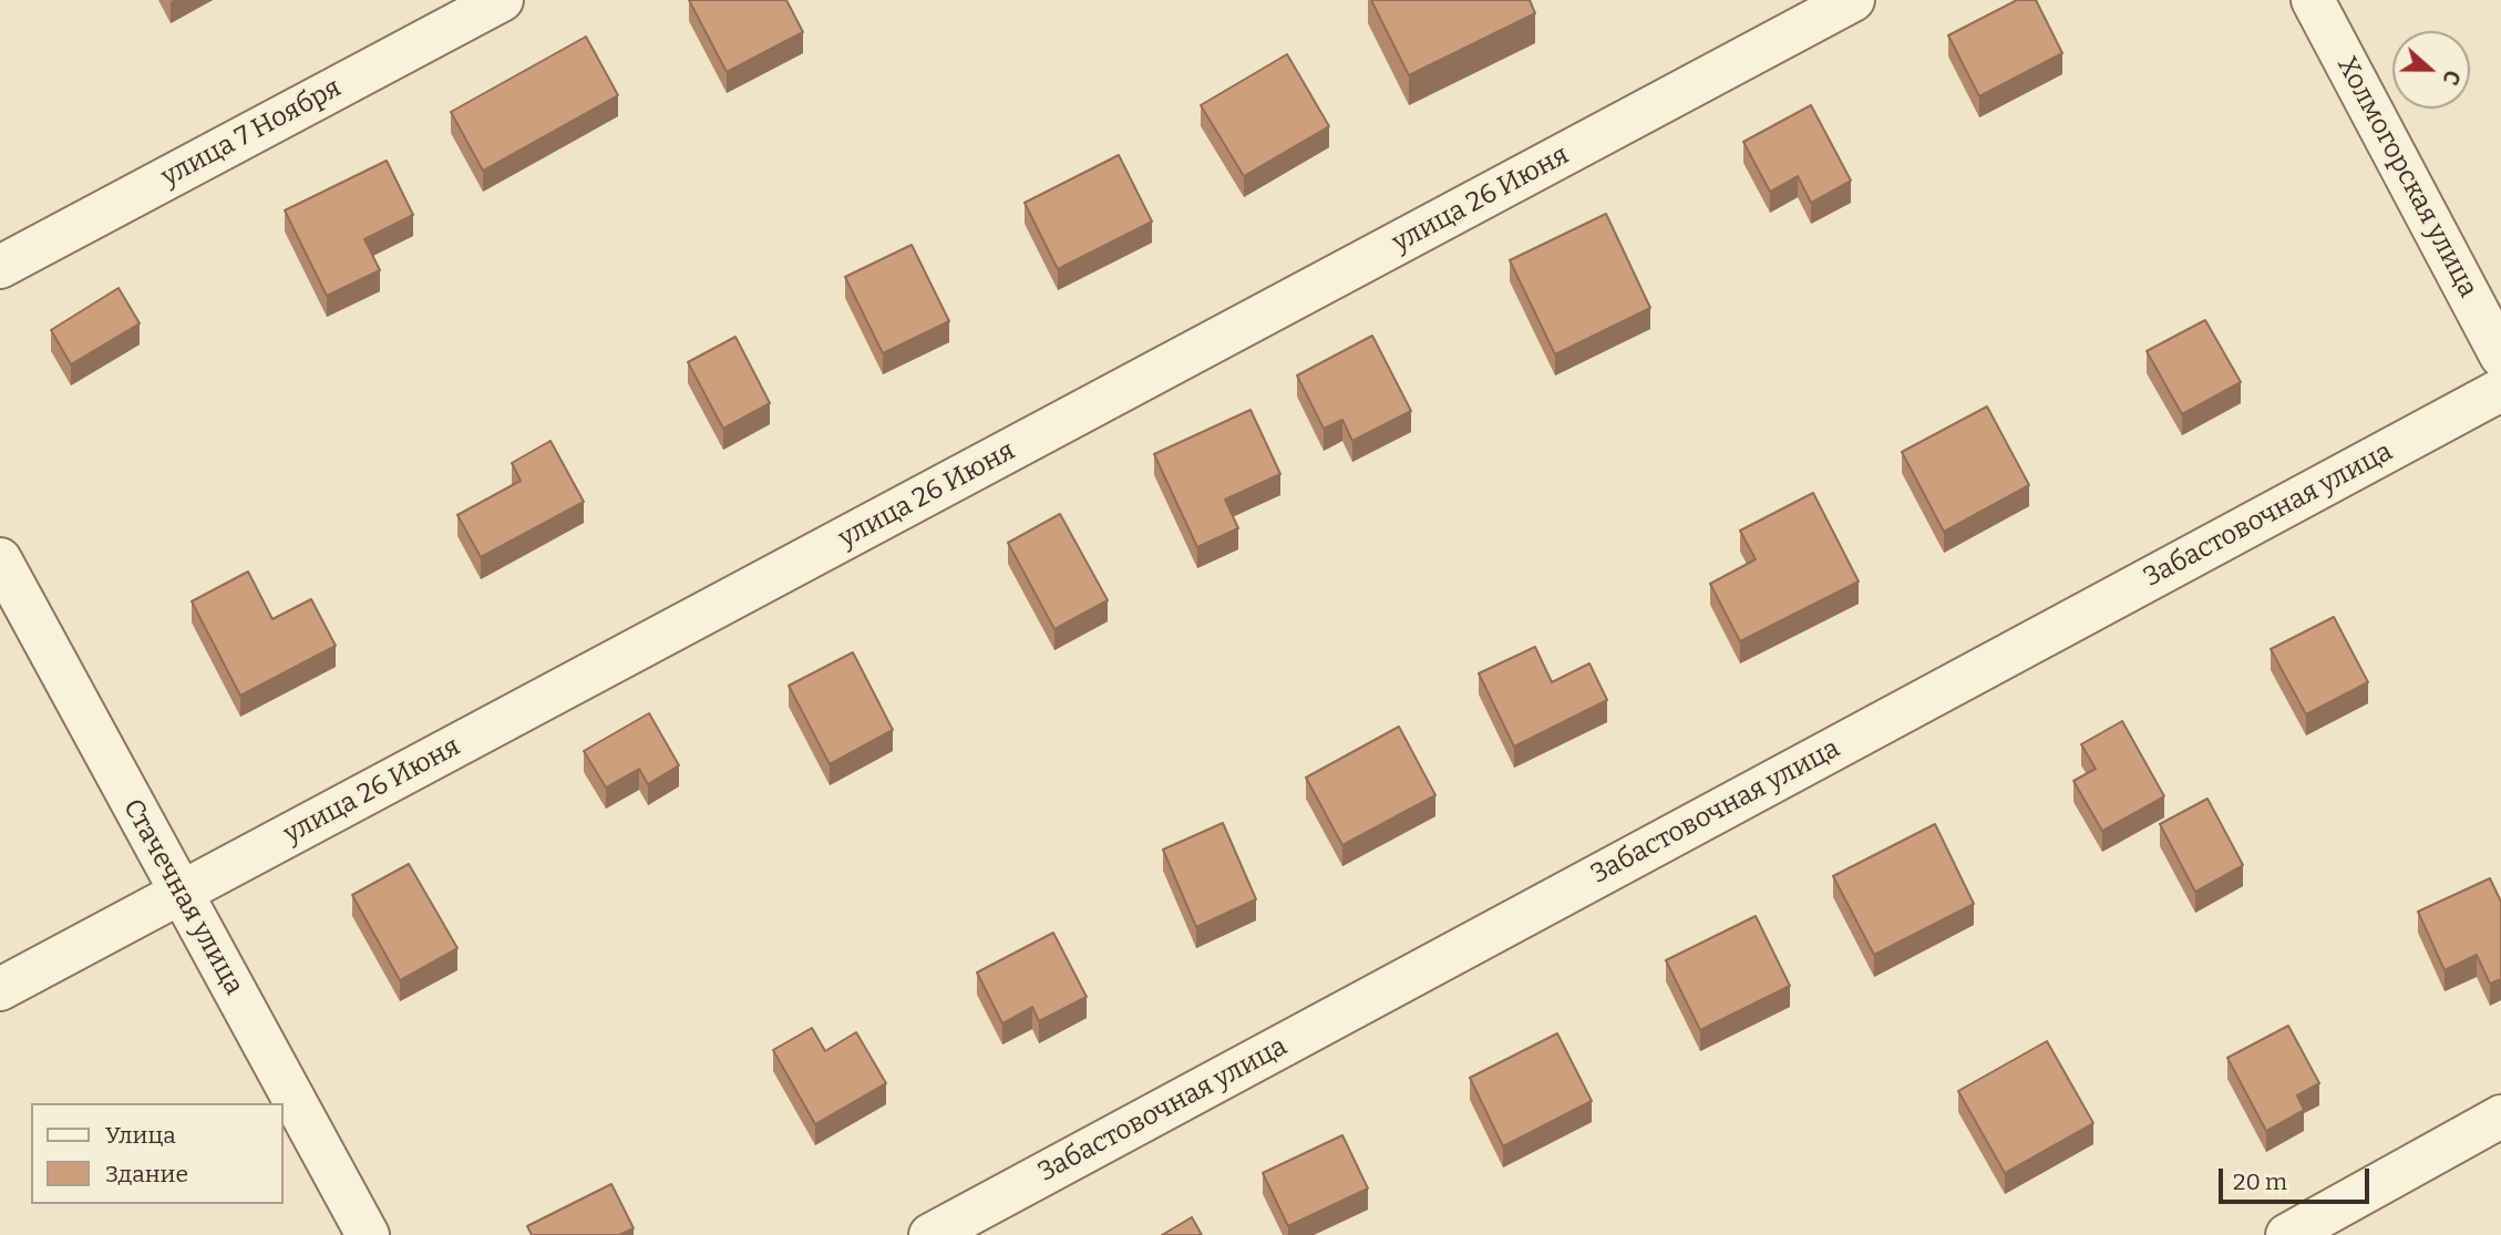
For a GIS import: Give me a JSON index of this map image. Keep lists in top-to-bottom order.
{
  "streets": {
    "street": [
      "улица 7 Ноября",
      "Холмогорская улица",
      "улица 26 Июня",
      "Забастовочная улица",
      "Стачечная улица"
    ]
  },
  "crossings": [
    ["улица 26 Июня", "Стачечная улица"]
  ],
  "legend": ["Улица", "Здание"],
  "scale_bar": "20 m",
  "north": "right"
}
